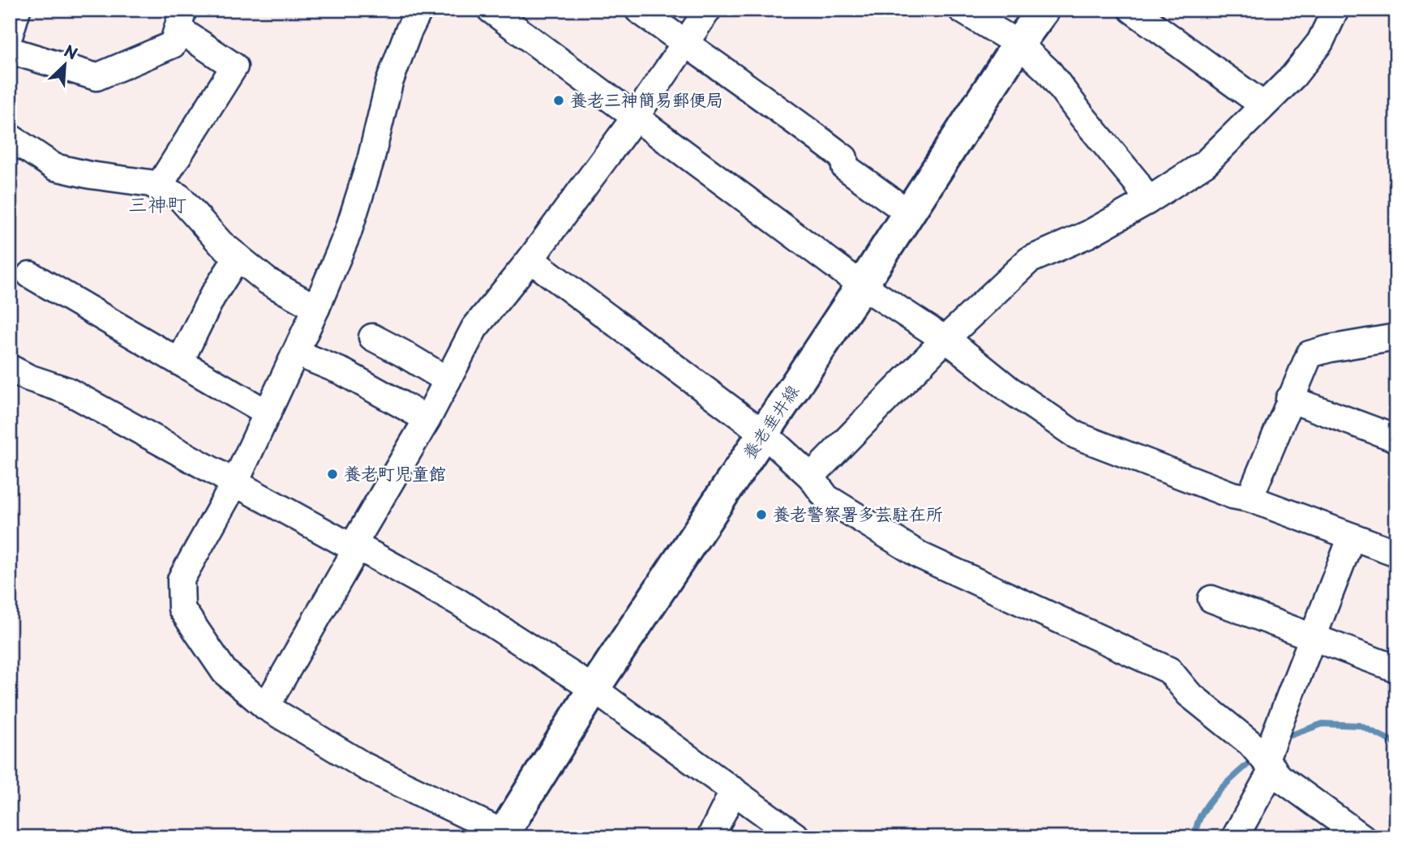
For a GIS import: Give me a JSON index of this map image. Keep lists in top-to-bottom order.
{
  "streets": {
    "main road": ["養老垂井線"]
  },
  "districts": ["三神町"],
  "places": ["養老三神簡易郵便局", "養老町児童館", "養老警察署多芸駐在所"],
  "north": "top right"
}
